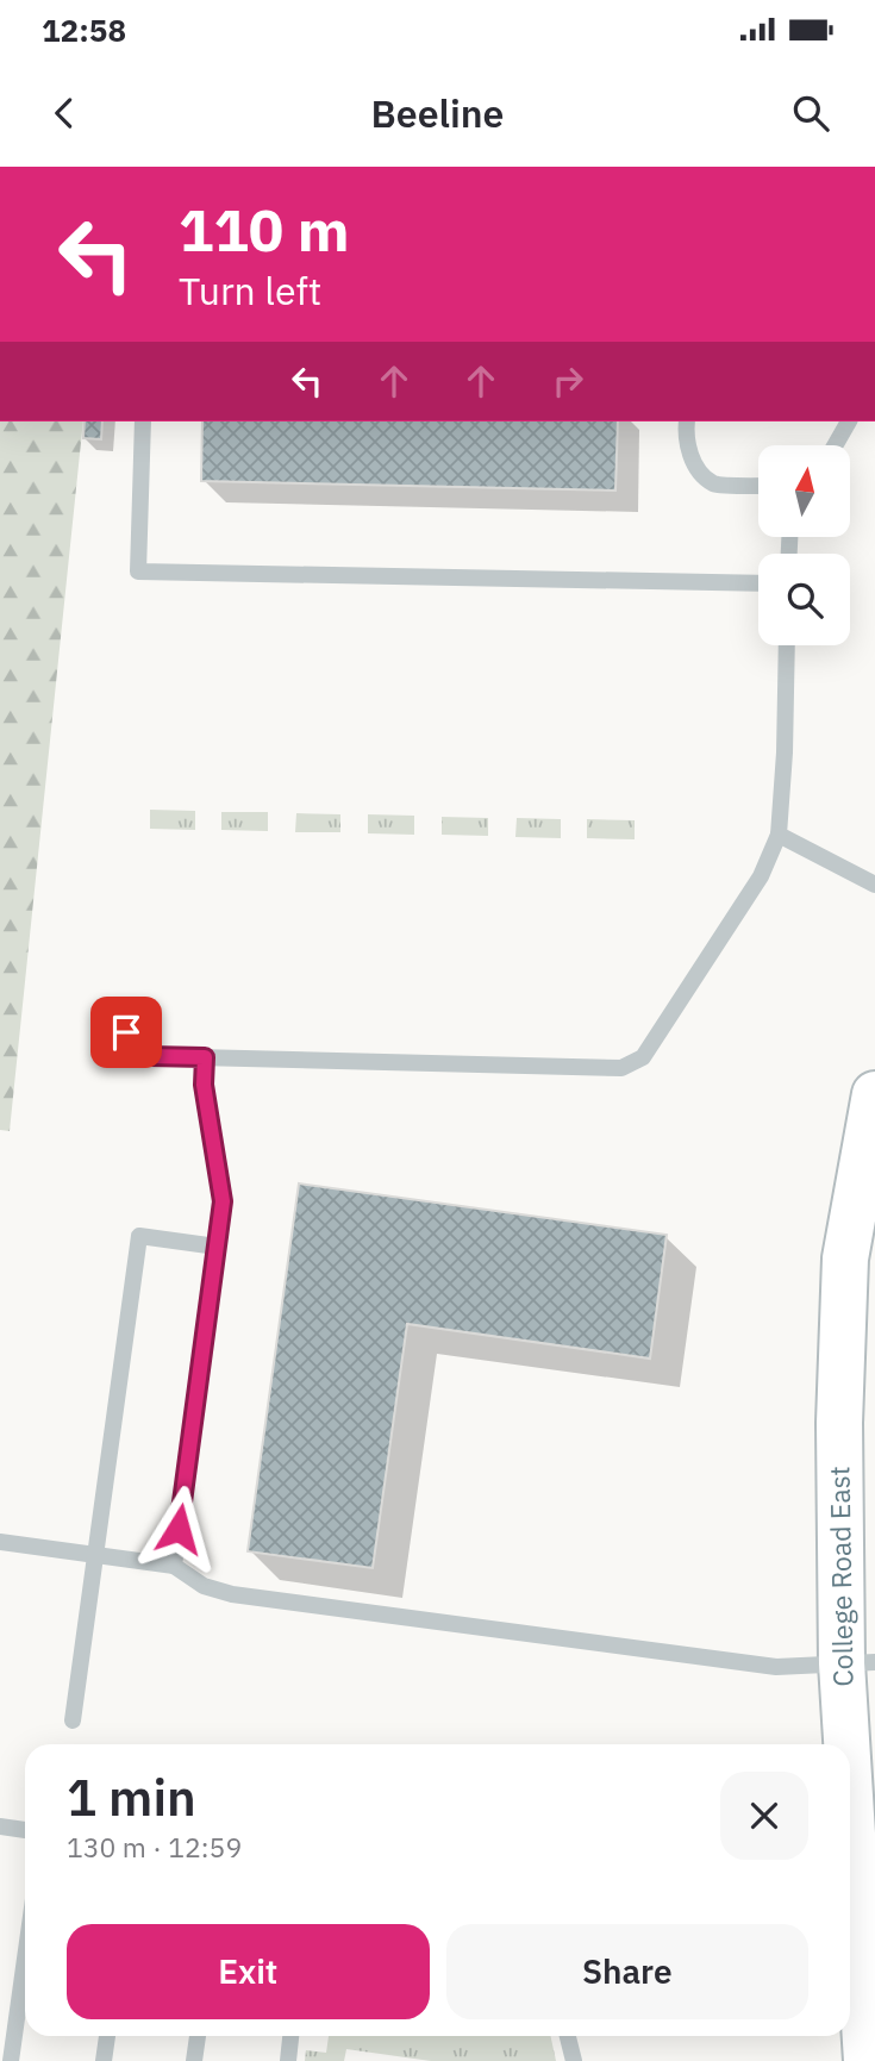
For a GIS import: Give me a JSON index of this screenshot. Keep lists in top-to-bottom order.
{
  "streets": {
    "street": ["College Road East"]
  },
  "north": "top",
  "page": {
    "status": "12:58",
    "header": "Beeline",
    "turn": ["110 m", "Turn left"],
    "heading": ["1 min", "130 m · 12:59"],
    "buttons": ["Exit", "Share"]
  }
}
